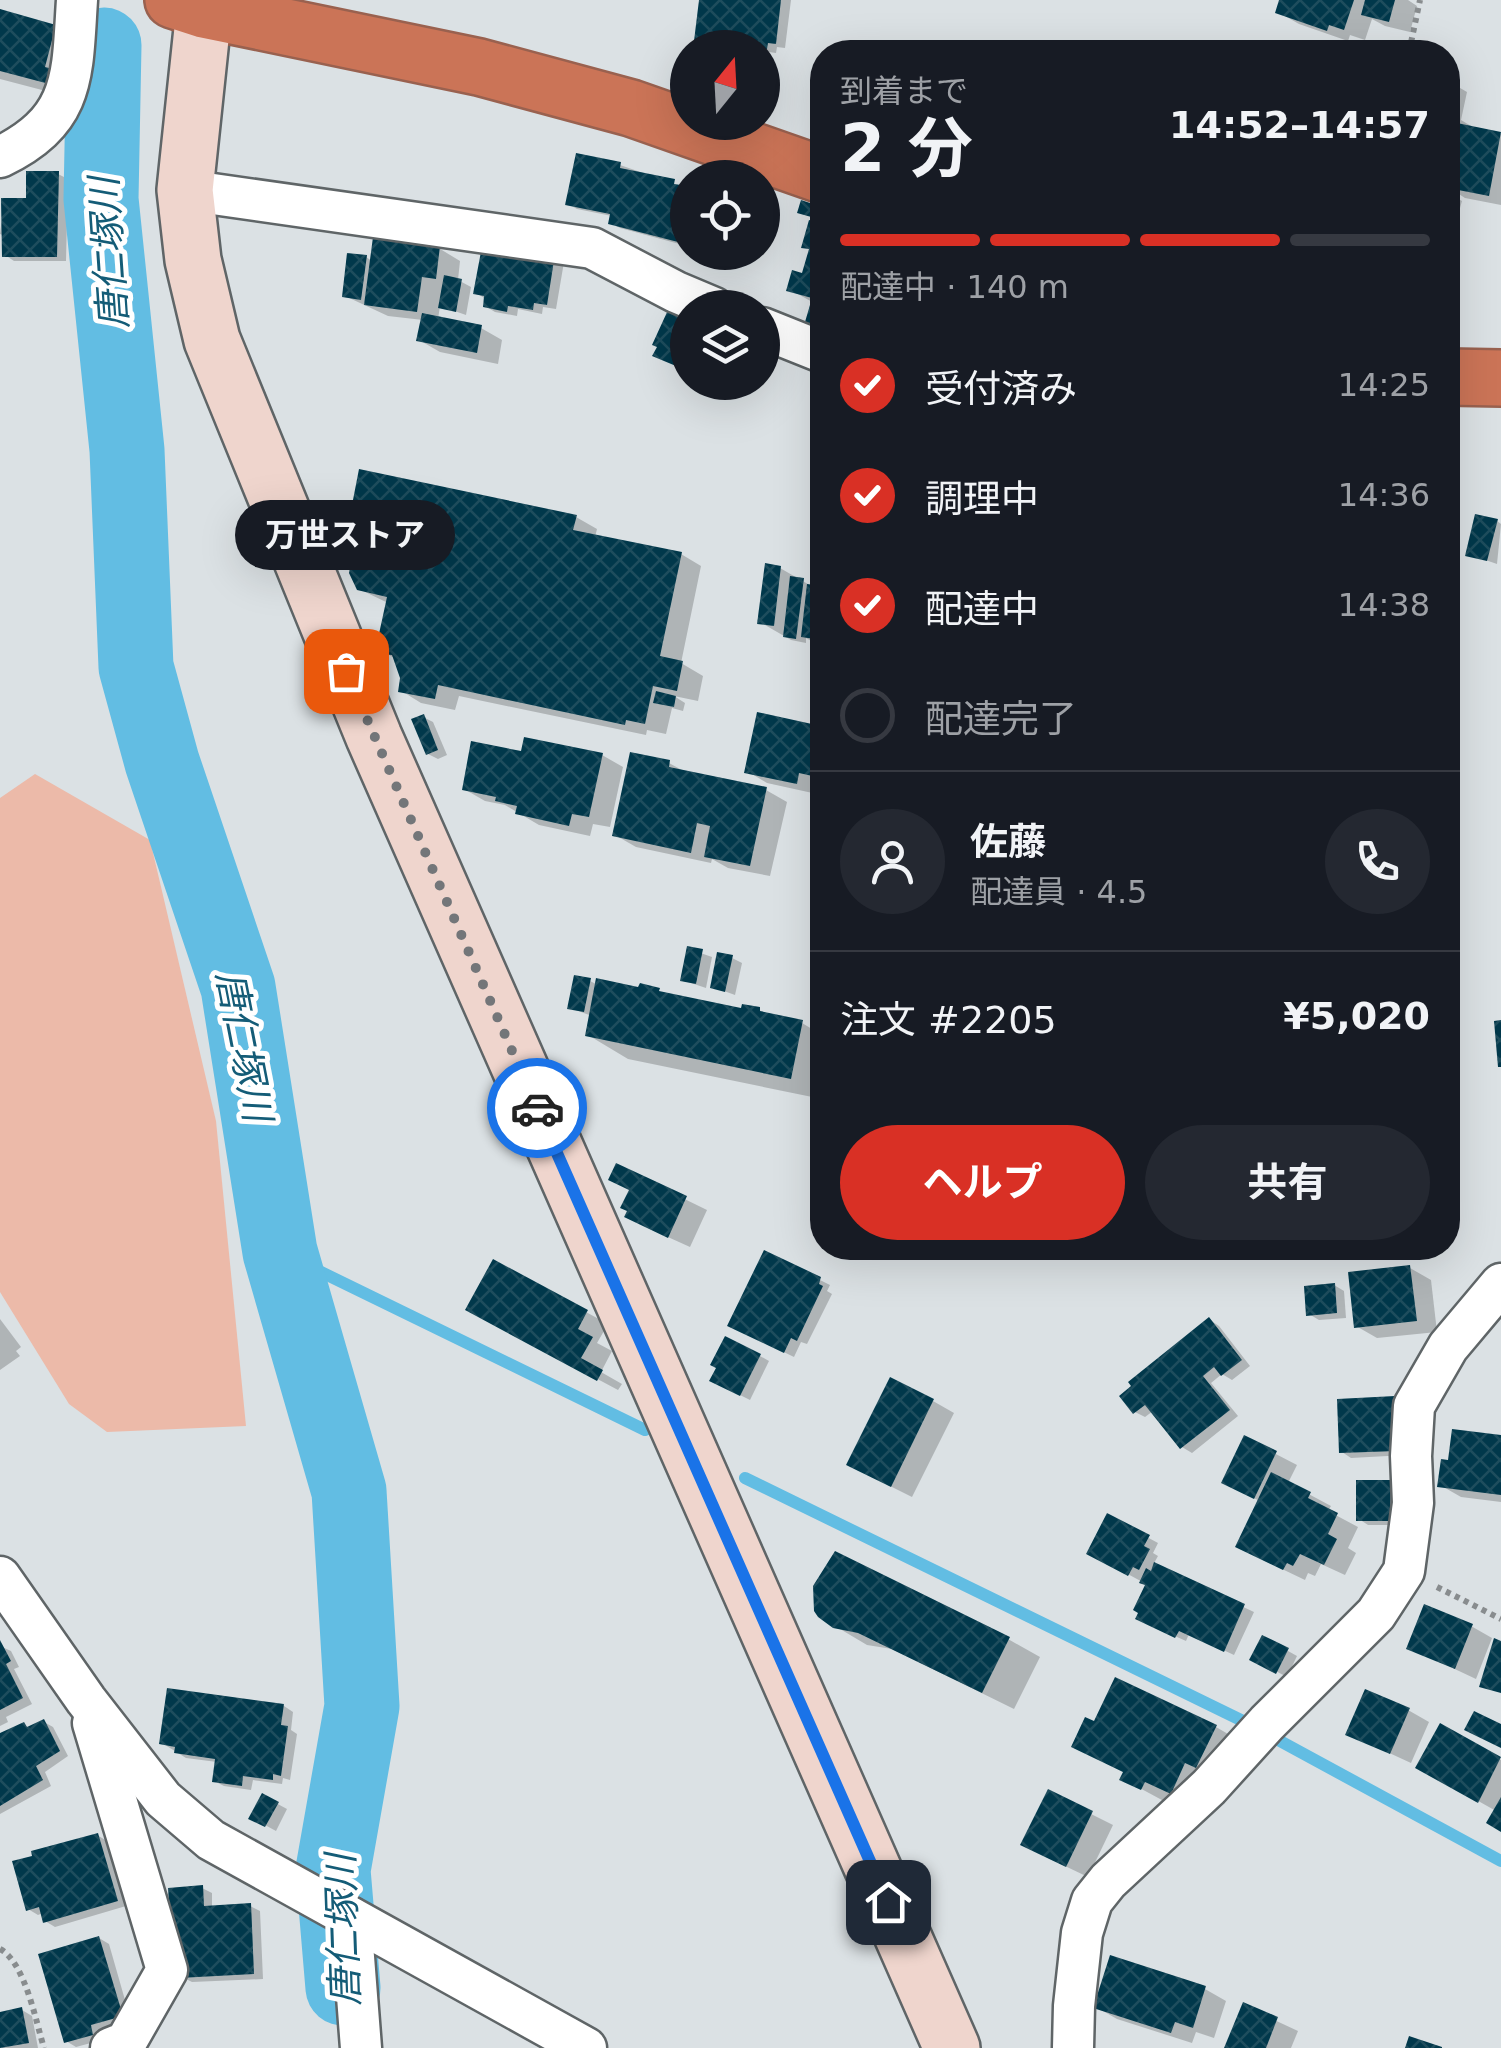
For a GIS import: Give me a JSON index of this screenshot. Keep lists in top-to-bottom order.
{
  "water": ["唐仁塚川"],
  "places": ["万世ストア"],
  "north": "top",
  "page": {
    "heading": ["2 分", "到着まで", "14:52–14:57"],
    "panel": [
      "佐藤",
      "配達員 · 4.5",
      "注文 #2205",
      "¥5,020"
    ],
    "bar": "配達中 · 140 m",
    "list": [
      ["受付済み", "14:25"],
      ["調理中", "14:36"],
      ["配達中", "14:38"],
      "配達完了"
    ],
    "bubble": "万世ストア",
    "buttons": ["ヘルプ", "共有"]
  }
}
